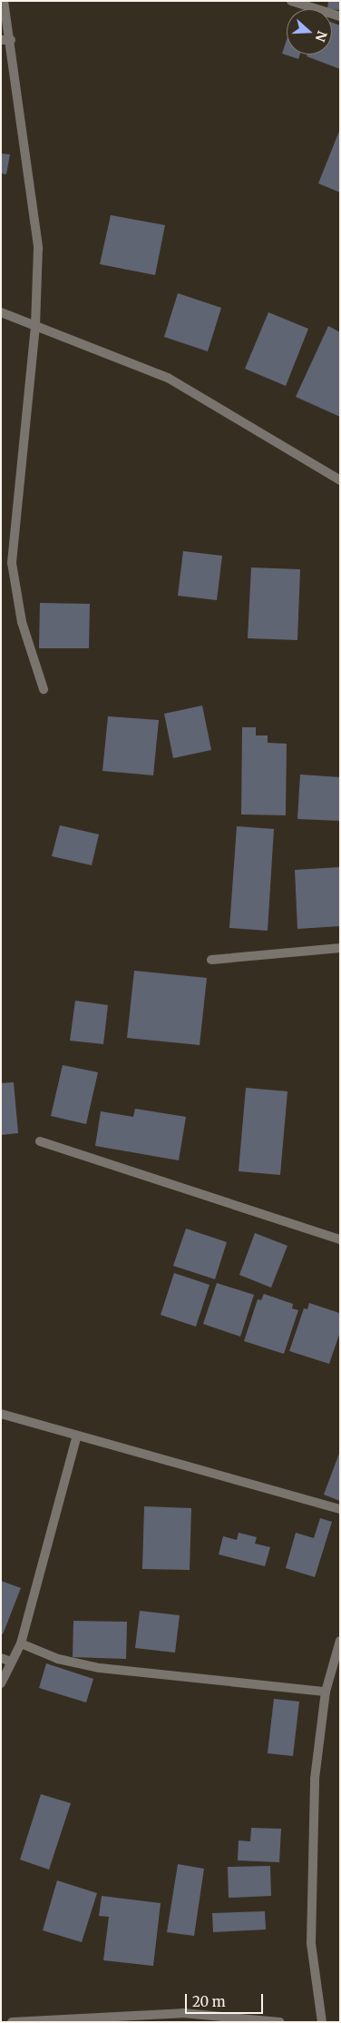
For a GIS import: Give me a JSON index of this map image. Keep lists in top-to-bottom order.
{
  "scale_bar": "20 m",
  "north": "right"
}
